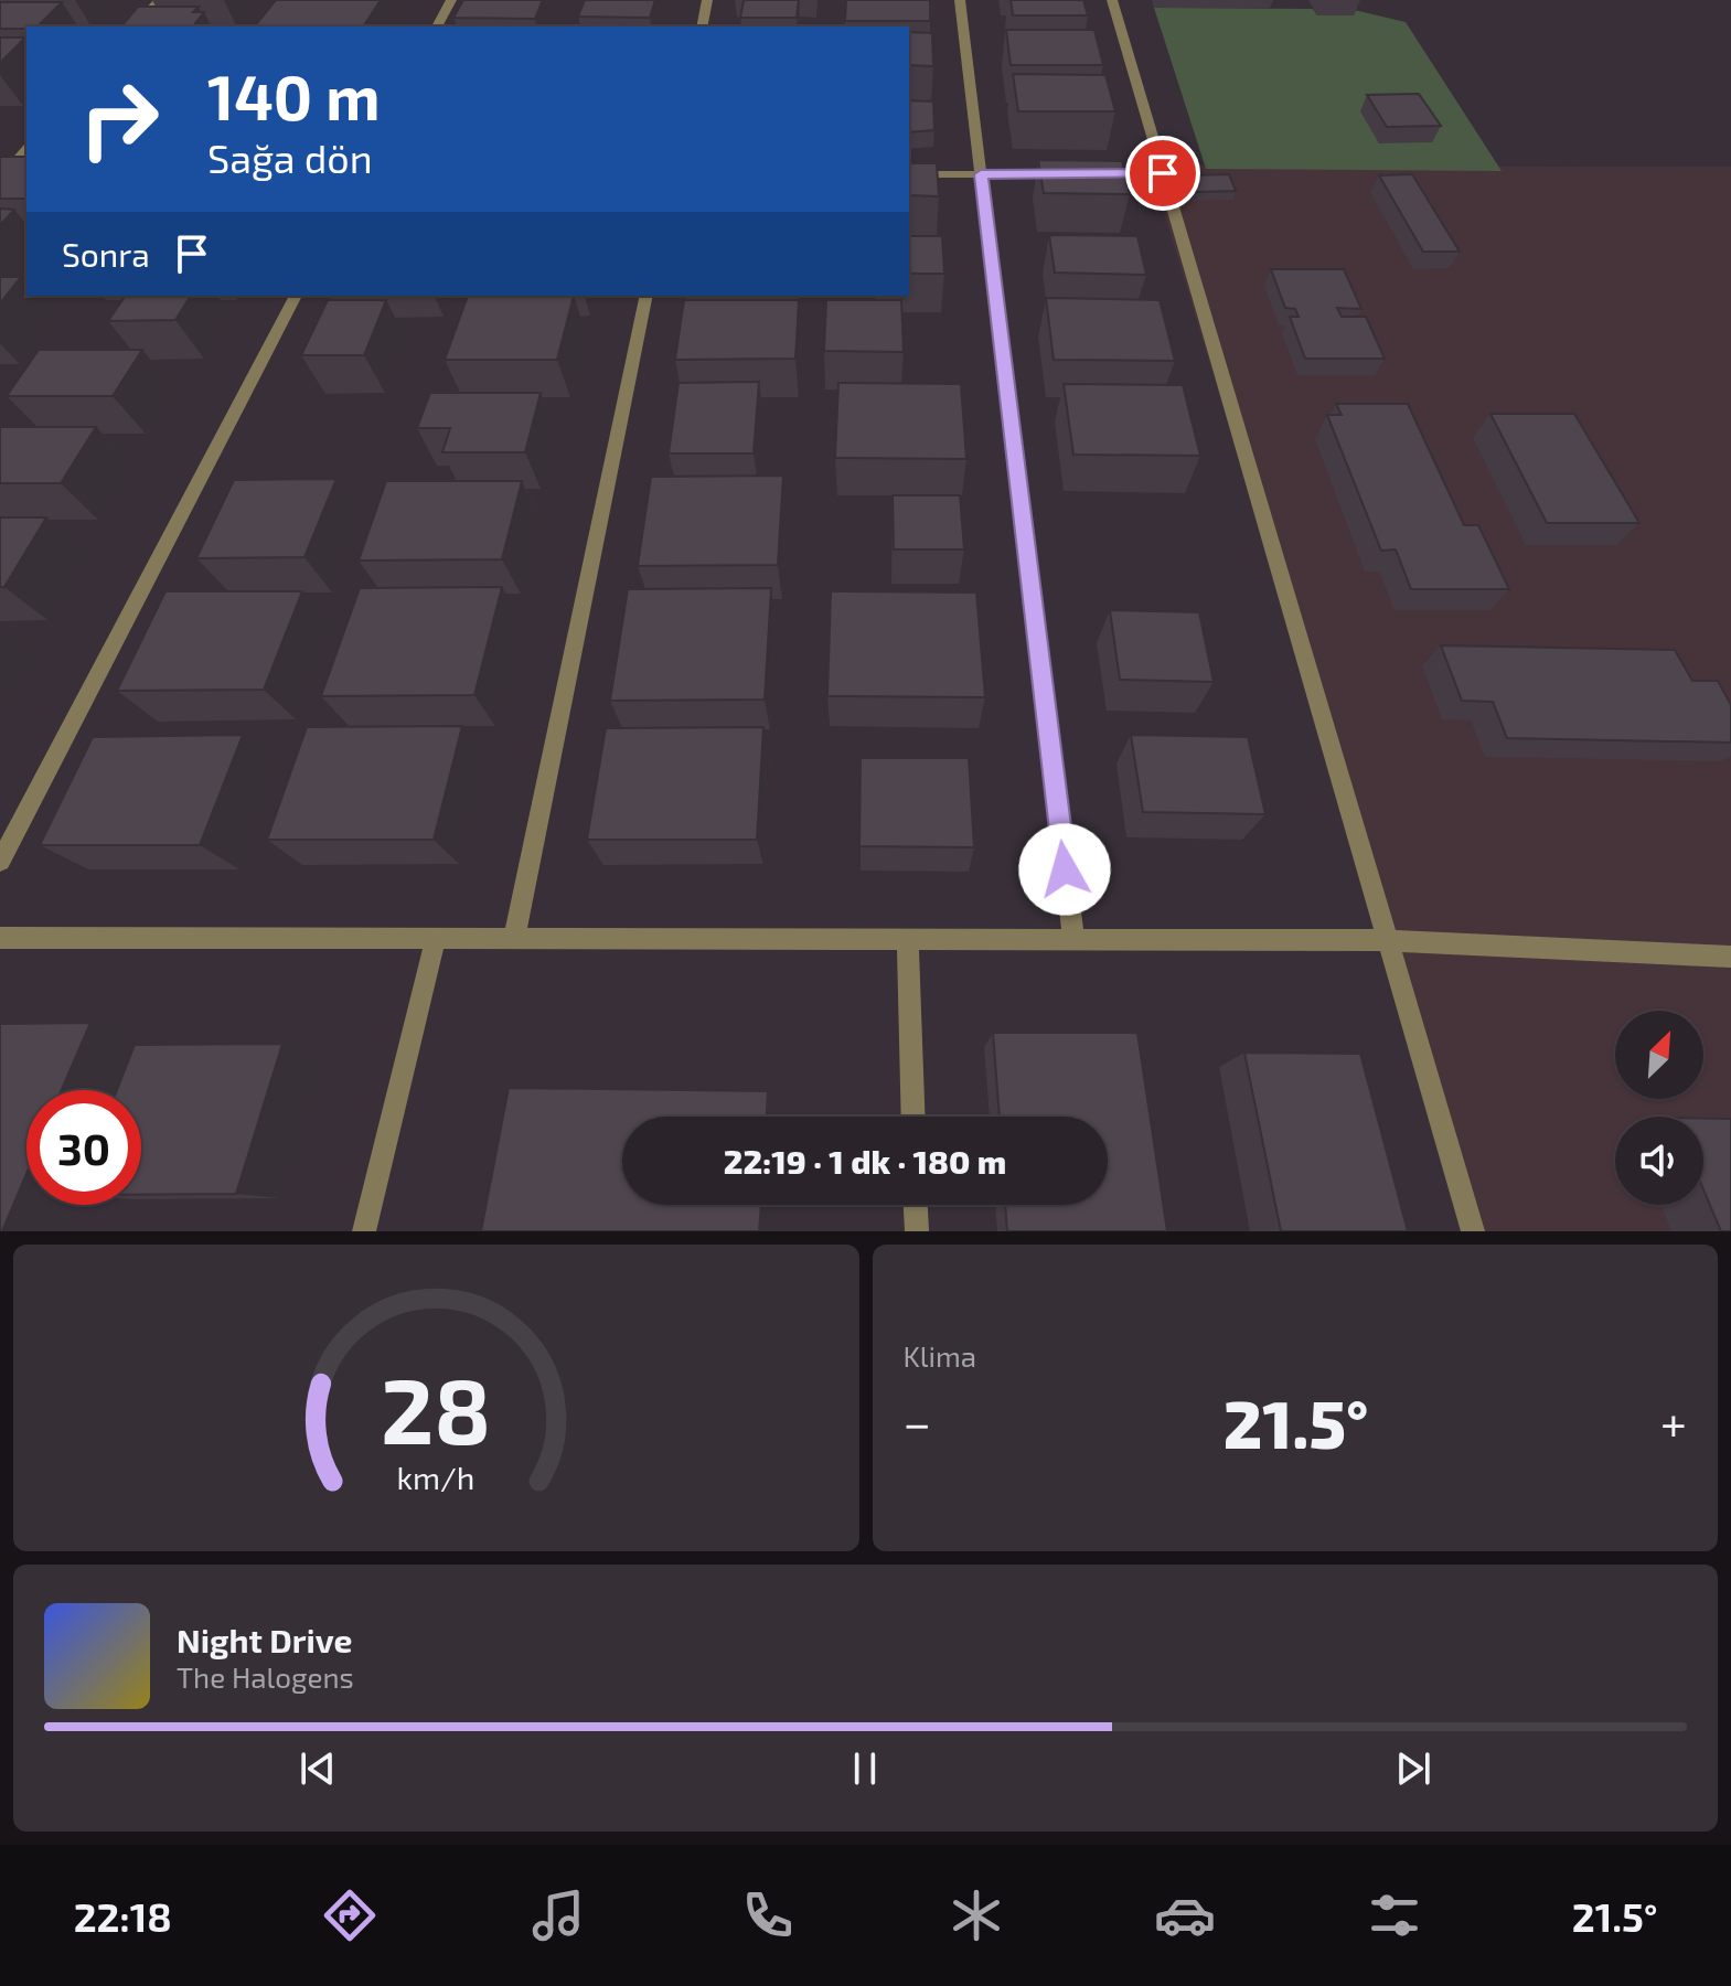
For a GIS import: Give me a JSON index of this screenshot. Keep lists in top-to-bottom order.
{
  "north": "top right",
  "page": {
    "turn": ["140 m", "Sağa dön"],
    "then": "Sonra",
    "limit": "30",
    "trip": "22:19 · 1 dk · 180 m",
    "tile": "Klima",
    "heat": ["−", "21.5°", "+"],
    "song": ["Night Drive", "The Halogens"],
    "tabs": ["22:18", "21.5°"],
    "gauge": ["28", "km/h"]
  }
}
